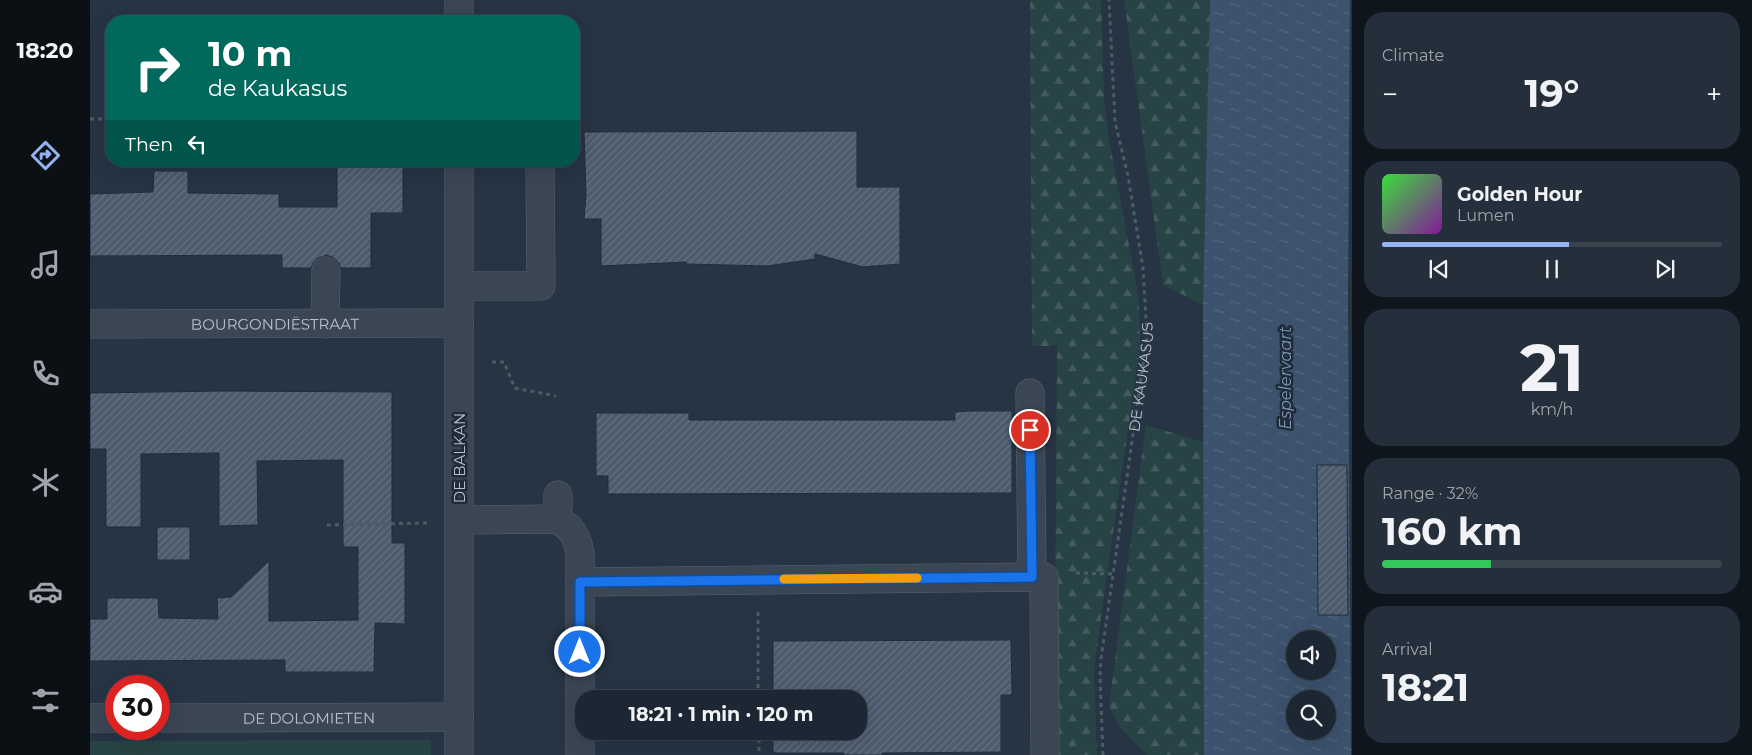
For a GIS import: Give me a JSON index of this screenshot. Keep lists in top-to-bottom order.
{
  "streets": {
    "street": ["BOURGONDIËSTRAAT", "DE BALKAN", "DE DOLOMIETEN"],
    "path": ["DE KAUKASUS"]
  },
  "crossings": [
    ["BOURGONDIËSTRAAT", "DE BALKAN"],
    ["DE BALKAN", "DE DOLOMIETEN"]
  ],
  "water": ["Espelervaart"],
  "page": {
    "tabs": "18:20",
    "tile": [
      "Climate",
      ["21", "km/h"],
      ["Range · 32%", "160 km"],
      ["Arrival", "18:21"]
    ],
    "turn": ["10 m", "de Kaukasus"],
    "heat": ["−", "19°", "+"],
    "then": "Then",
    "song": ["Golden Hour", "Lumen"],
    "limit": "30",
    "trip": "18:21 · 1 min · 120 m"
  }
}
